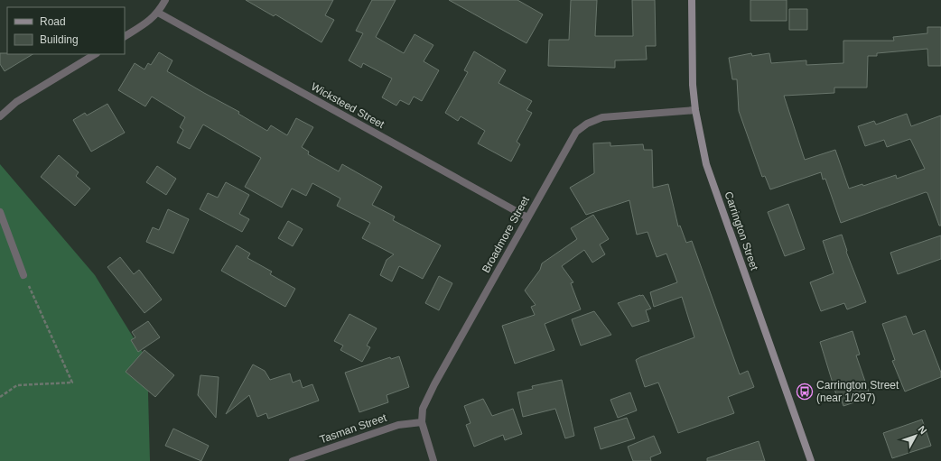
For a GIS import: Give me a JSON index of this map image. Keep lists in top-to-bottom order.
{
  "streets": {
    "main road": ["Carrington Street"],
    "street": ["Wicksteed Street", "Broadmore Street", "Tasman Street"]
  },
  "crossings": [
    ["Wicksteed Street", "Broadmore Street"],
    ["Carrington Street", "Broadmore Street"],
    ["Broadmore Street", "Tasman Street"]
  ],
  "places": {
    "bus stop": ["Carrington Street (near 1/297)"]
  },
  "legend": ["Road", "Building"],
  "north": "top right"
}
